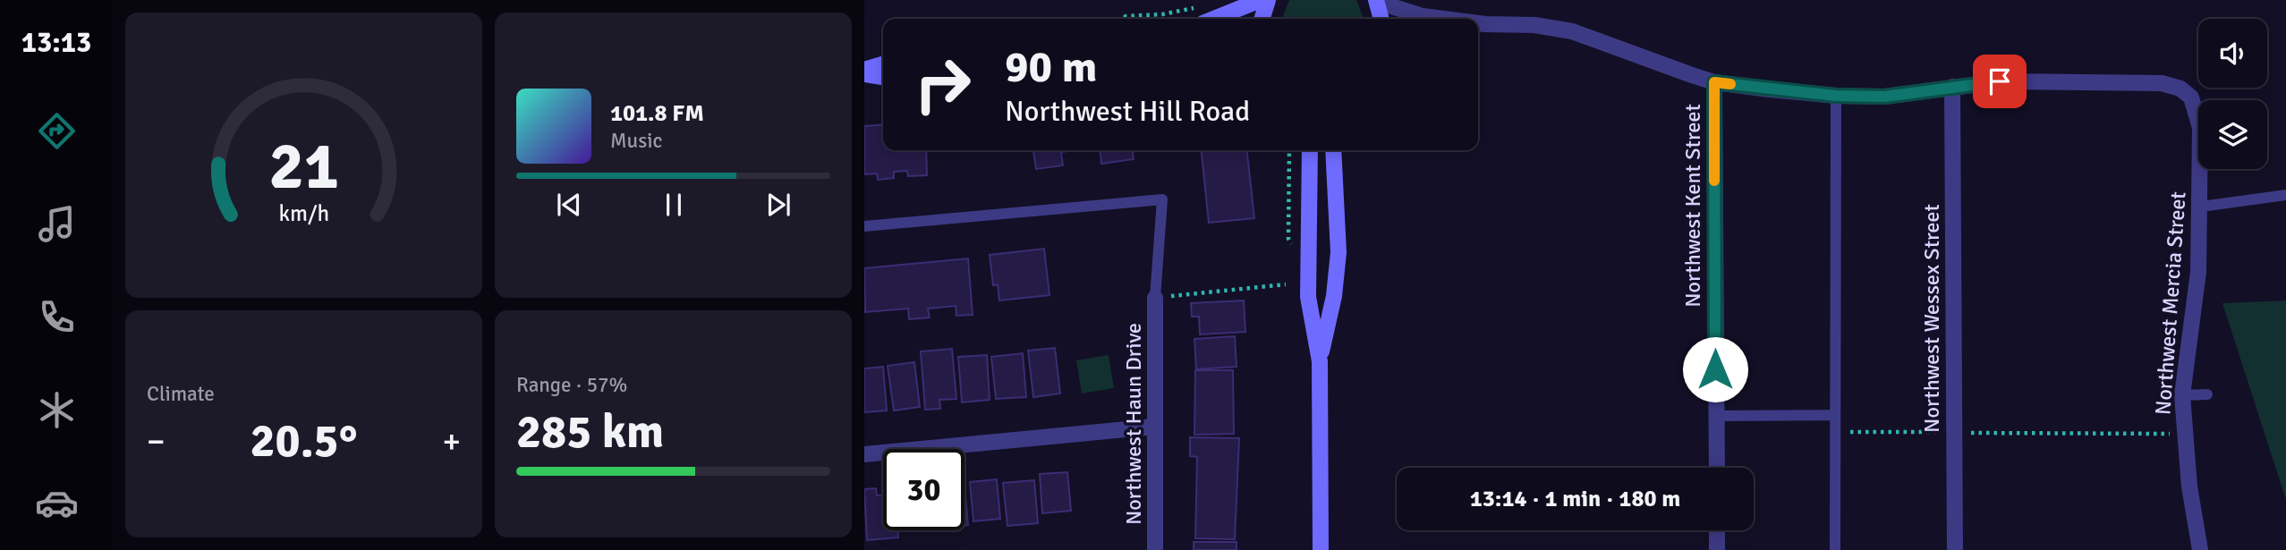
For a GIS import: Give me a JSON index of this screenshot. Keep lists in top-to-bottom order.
{
  "streets": {
    "street": [
      "Northwest Kent Street",
      "Northwest Mercia Street",
      "Northwest Wessex Street",
      "Northwest Haun Drive"
    ]
  },
  "crossings": [
    ["Northwest Mercia Street", "Northwest Wessex Street"]
  ],
  "page": {
    "tabs": "13:13",
    "turn": ["90 m", "Northwest Hill Road"],
    "song": ["101.8 FM", "Music"],
    "tile": [
      "Climate",
      ["Range · 57%", "285 km"]
    ],
    "heat": ["−", "20.5°", "+"],
    "limit": "30",
    "trip": "13:14 · 1 min · 180 m",
    "gauge": ["21", "km/h"]
  }
}
